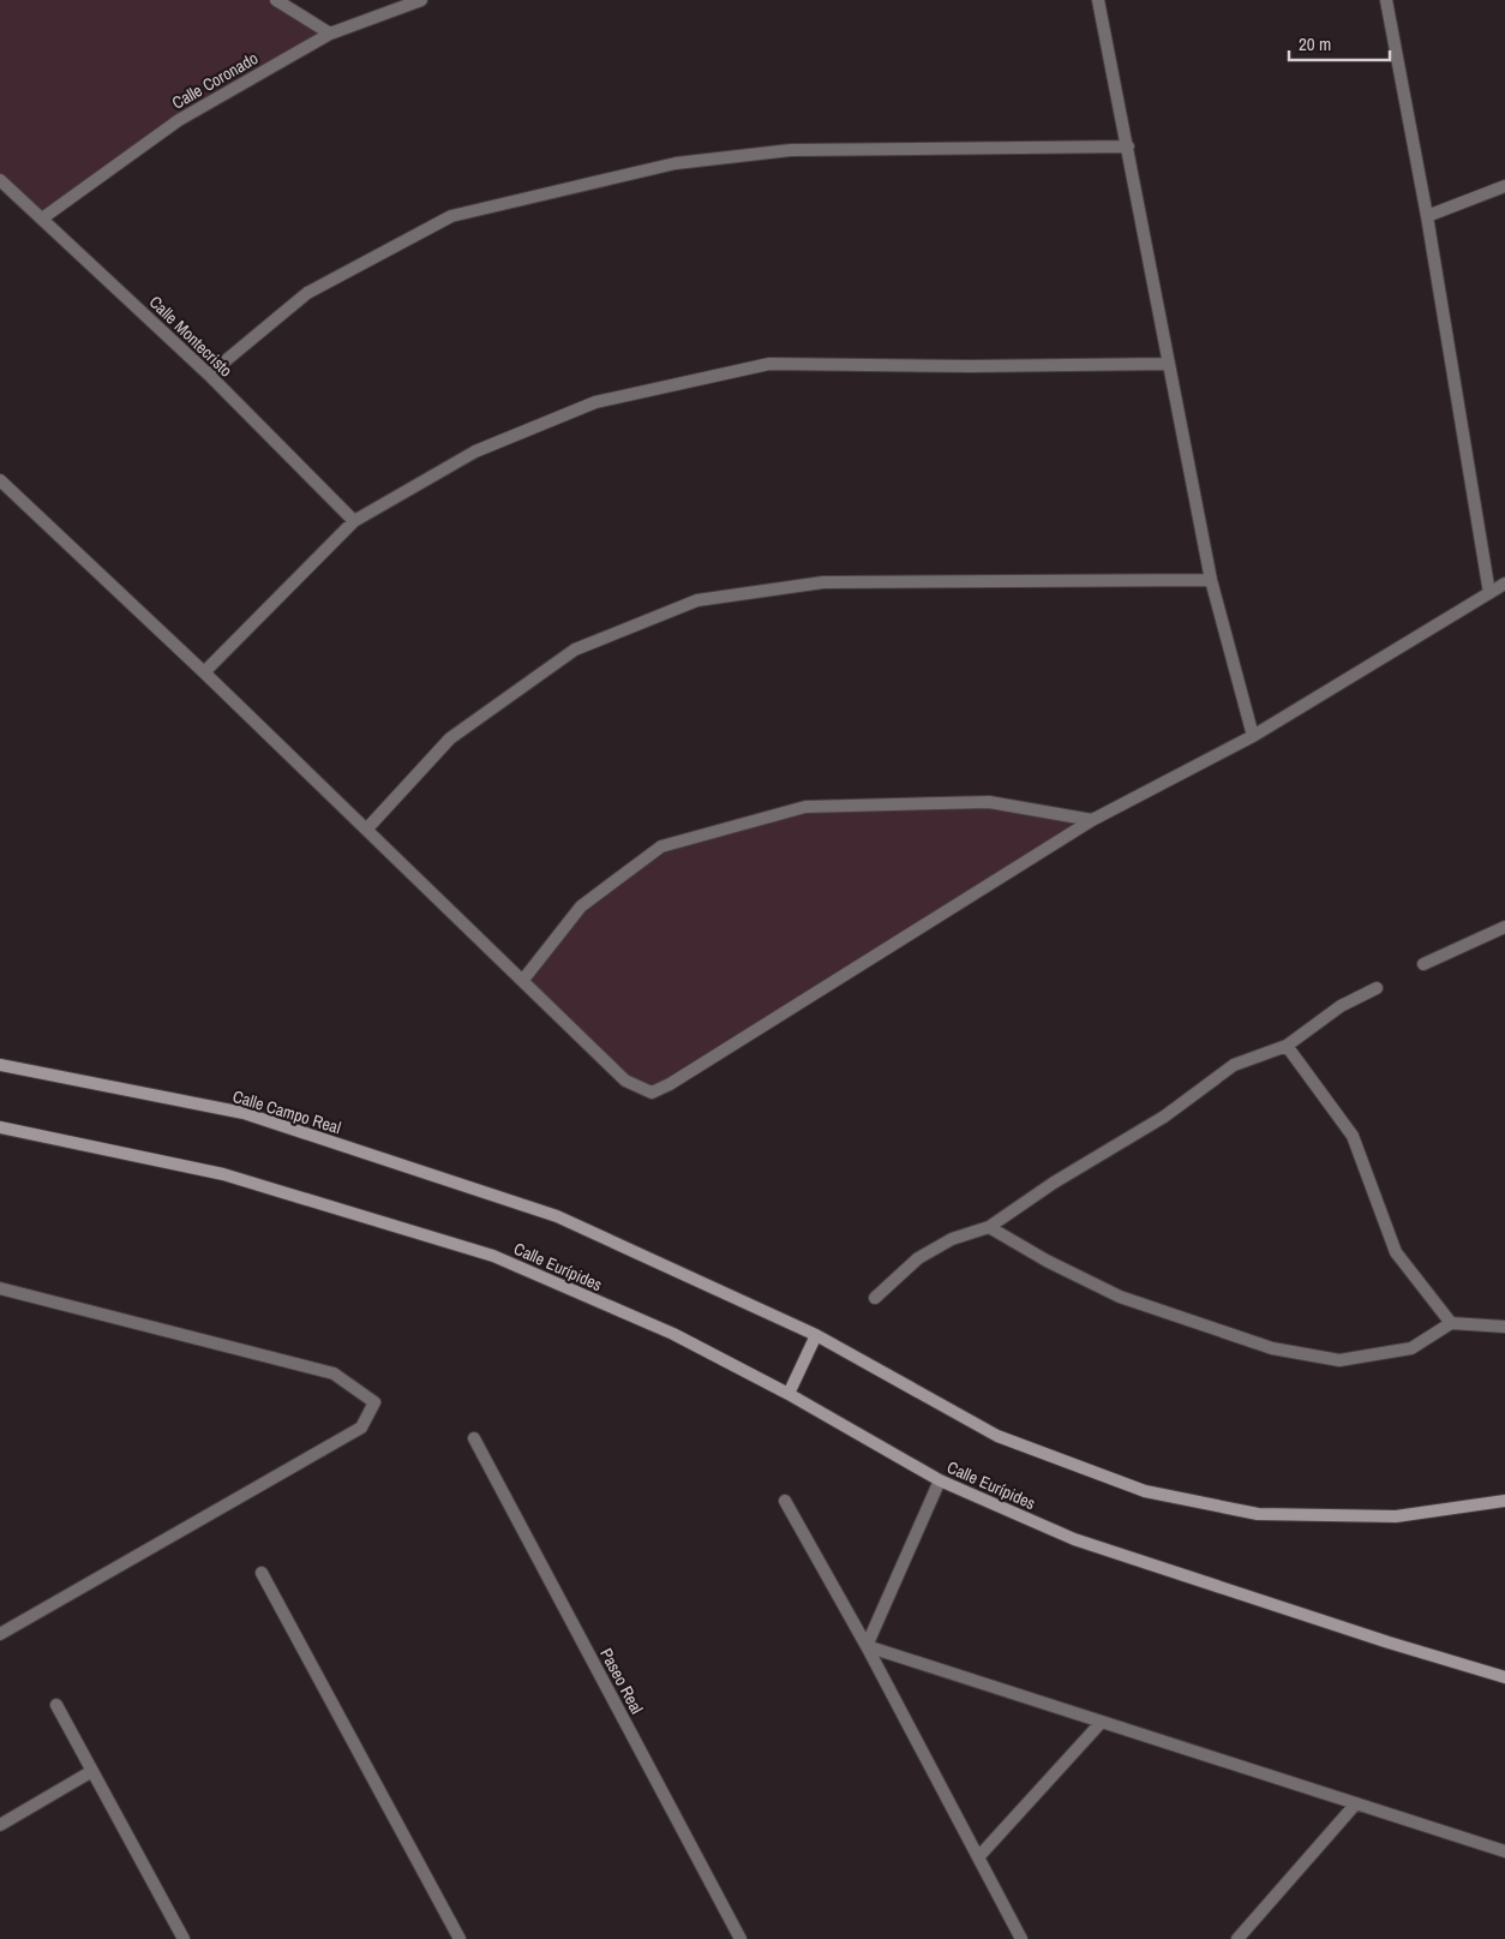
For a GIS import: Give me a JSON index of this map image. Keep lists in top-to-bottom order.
{
  "streets": {
    "street": [
      "Calle Coronado",
      "Calle Montecristo",
      "Calle Campo Real",
      "Calle Eurípides",
      "Paseo Real"
    ]
  },
  "crossings": [
    ["Calle Coronado", "Calle Montecristo"]
  ],
  "scale_bar": "20 m"
}
